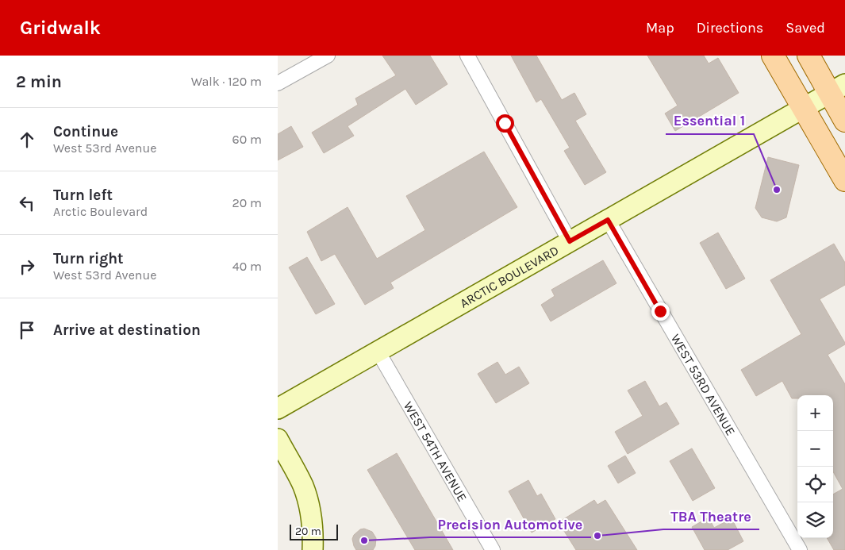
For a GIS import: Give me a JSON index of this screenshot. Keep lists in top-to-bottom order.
{
  "streets": {
    "main road": ["ARCTIC BOULEVARD"],
    "street": ["WEST 53RD AVENUE", "WEST 54TH AVENUE"]
  },
  "crossings": [
    ["ARCTIC BOULEVARD", "WEST 53RD AVENUE"],
    ["ARCTIC BOULEVARD", "WEST 54TH AVENUE"]
  ],
  "places": ["Essential 1", "TBA Theatre", "Precision Automotive"],
  "scale_bar": "20 m",
  "page": {
    "header": "Gridwalk",
    "nav": ["Map", "Directions", "Saved"],
    "heading": ["2 min", "Walk · 120 m"],
    "list": [
      ["Continue", "West 53rd Avenue", "60 m"],
      ["Turn left", "Arctic Boulevard", "20 m"],
      ["Turn right", "West 53rd Avenue", "40 m"],
      "Arrive at destination"
    ],
    "map_buttons": ["+", "−"],
    "scale": "20 m"
  }
}
